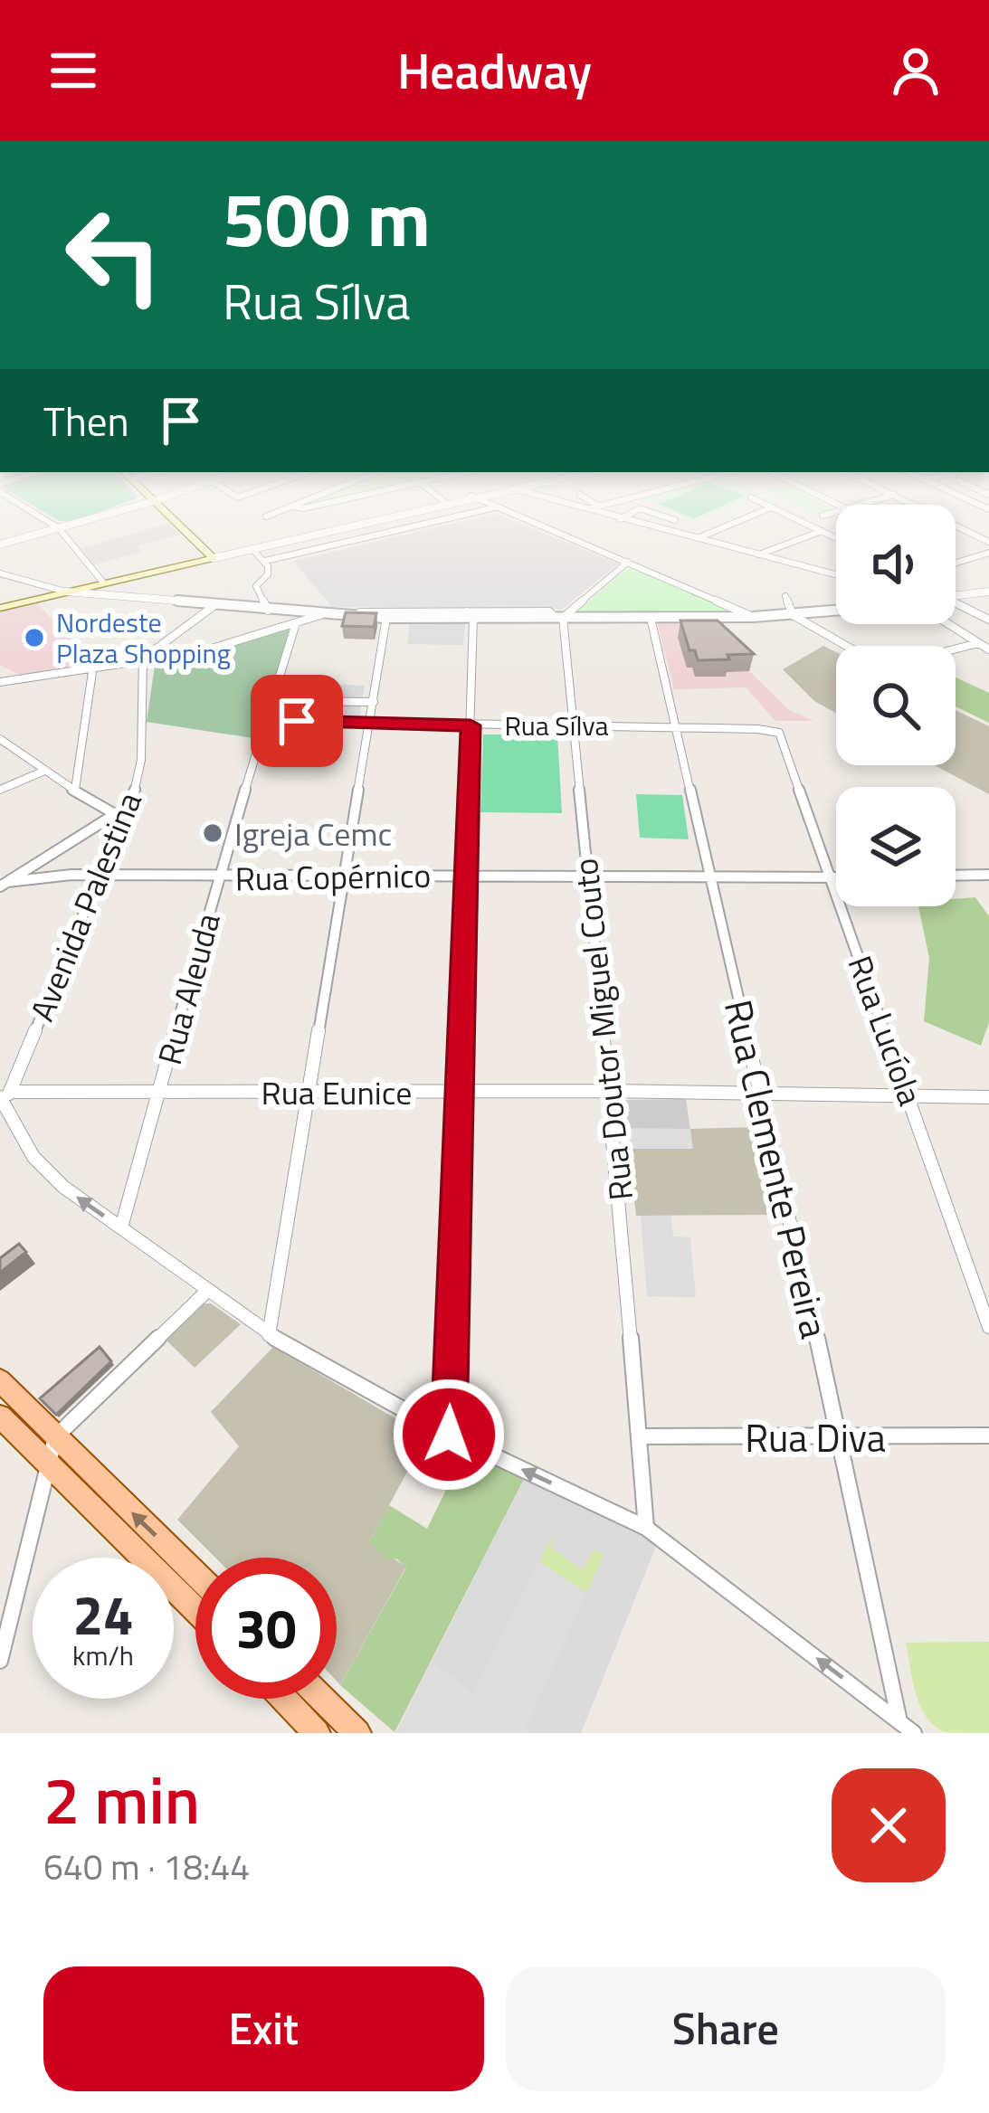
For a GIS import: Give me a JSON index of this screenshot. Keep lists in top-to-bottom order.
{
  "streets": {
    "street": [
      "Rua Sílva",
      "Rua Copérnico",
      "Avenida Palestina",
      "Rua Aleuda",
      "Rua Doutor Miguel Couto",
      "Rua Lucíola",
      "Rua Eunice",
      "Rua Clemente Pereira",
      "Rua Diva"
    ]
  },
  "crossings": [
    ["Rua Sílva", "Rua Aleuda"],
    ["Rua Sílva", "Rua Doutor Miguel Couto"],
    ["Rua Sílva", "Rua Lucíola"],
    ["Rua Sílva", "Rua Clemente Pereira"],
    ["Rua Copérnico", "Avenida Palestina"],
    ["Rua Copérnico", "Rua Aleuda"],
    ["Rua Copérnico", "Rua Doutor Miguel Couto"],
    ["Rua Copérnico", "Rua Lucíola"],
    ["Rua Copérnico", "Rua Clemente Pereira"],
    ["Avenida Palestina", "Rua Eunice"],
    ["Rua Aleuda", "Rua Eunice"],
    ["Rua Doutor Miguel Couto", "Rua Eunice"],
    ["Rua Doutor Miguel Couto", "Rua Diva"],
    ["Rua Lucíola", "Rua Eunice"],
    ["Rua Eunice", "Rua Clemente Pereira"],
    ["Rua Clemente Pereira", "Rua Diva"]
  ],
  "places": ["Nordeste Plaza Shopping", "Igreja Cemc"],
  "page": {
    "header": "Headway",
    "turn": ["500 m", "Rua Sílva"],
    "then": "Then",
    "speed": "24 km/h",
    "limit": "30",
    "heading": ["2 min", "640 m · 18:44"],
    "buttons": ["Exit", "Share"]
  }
}
